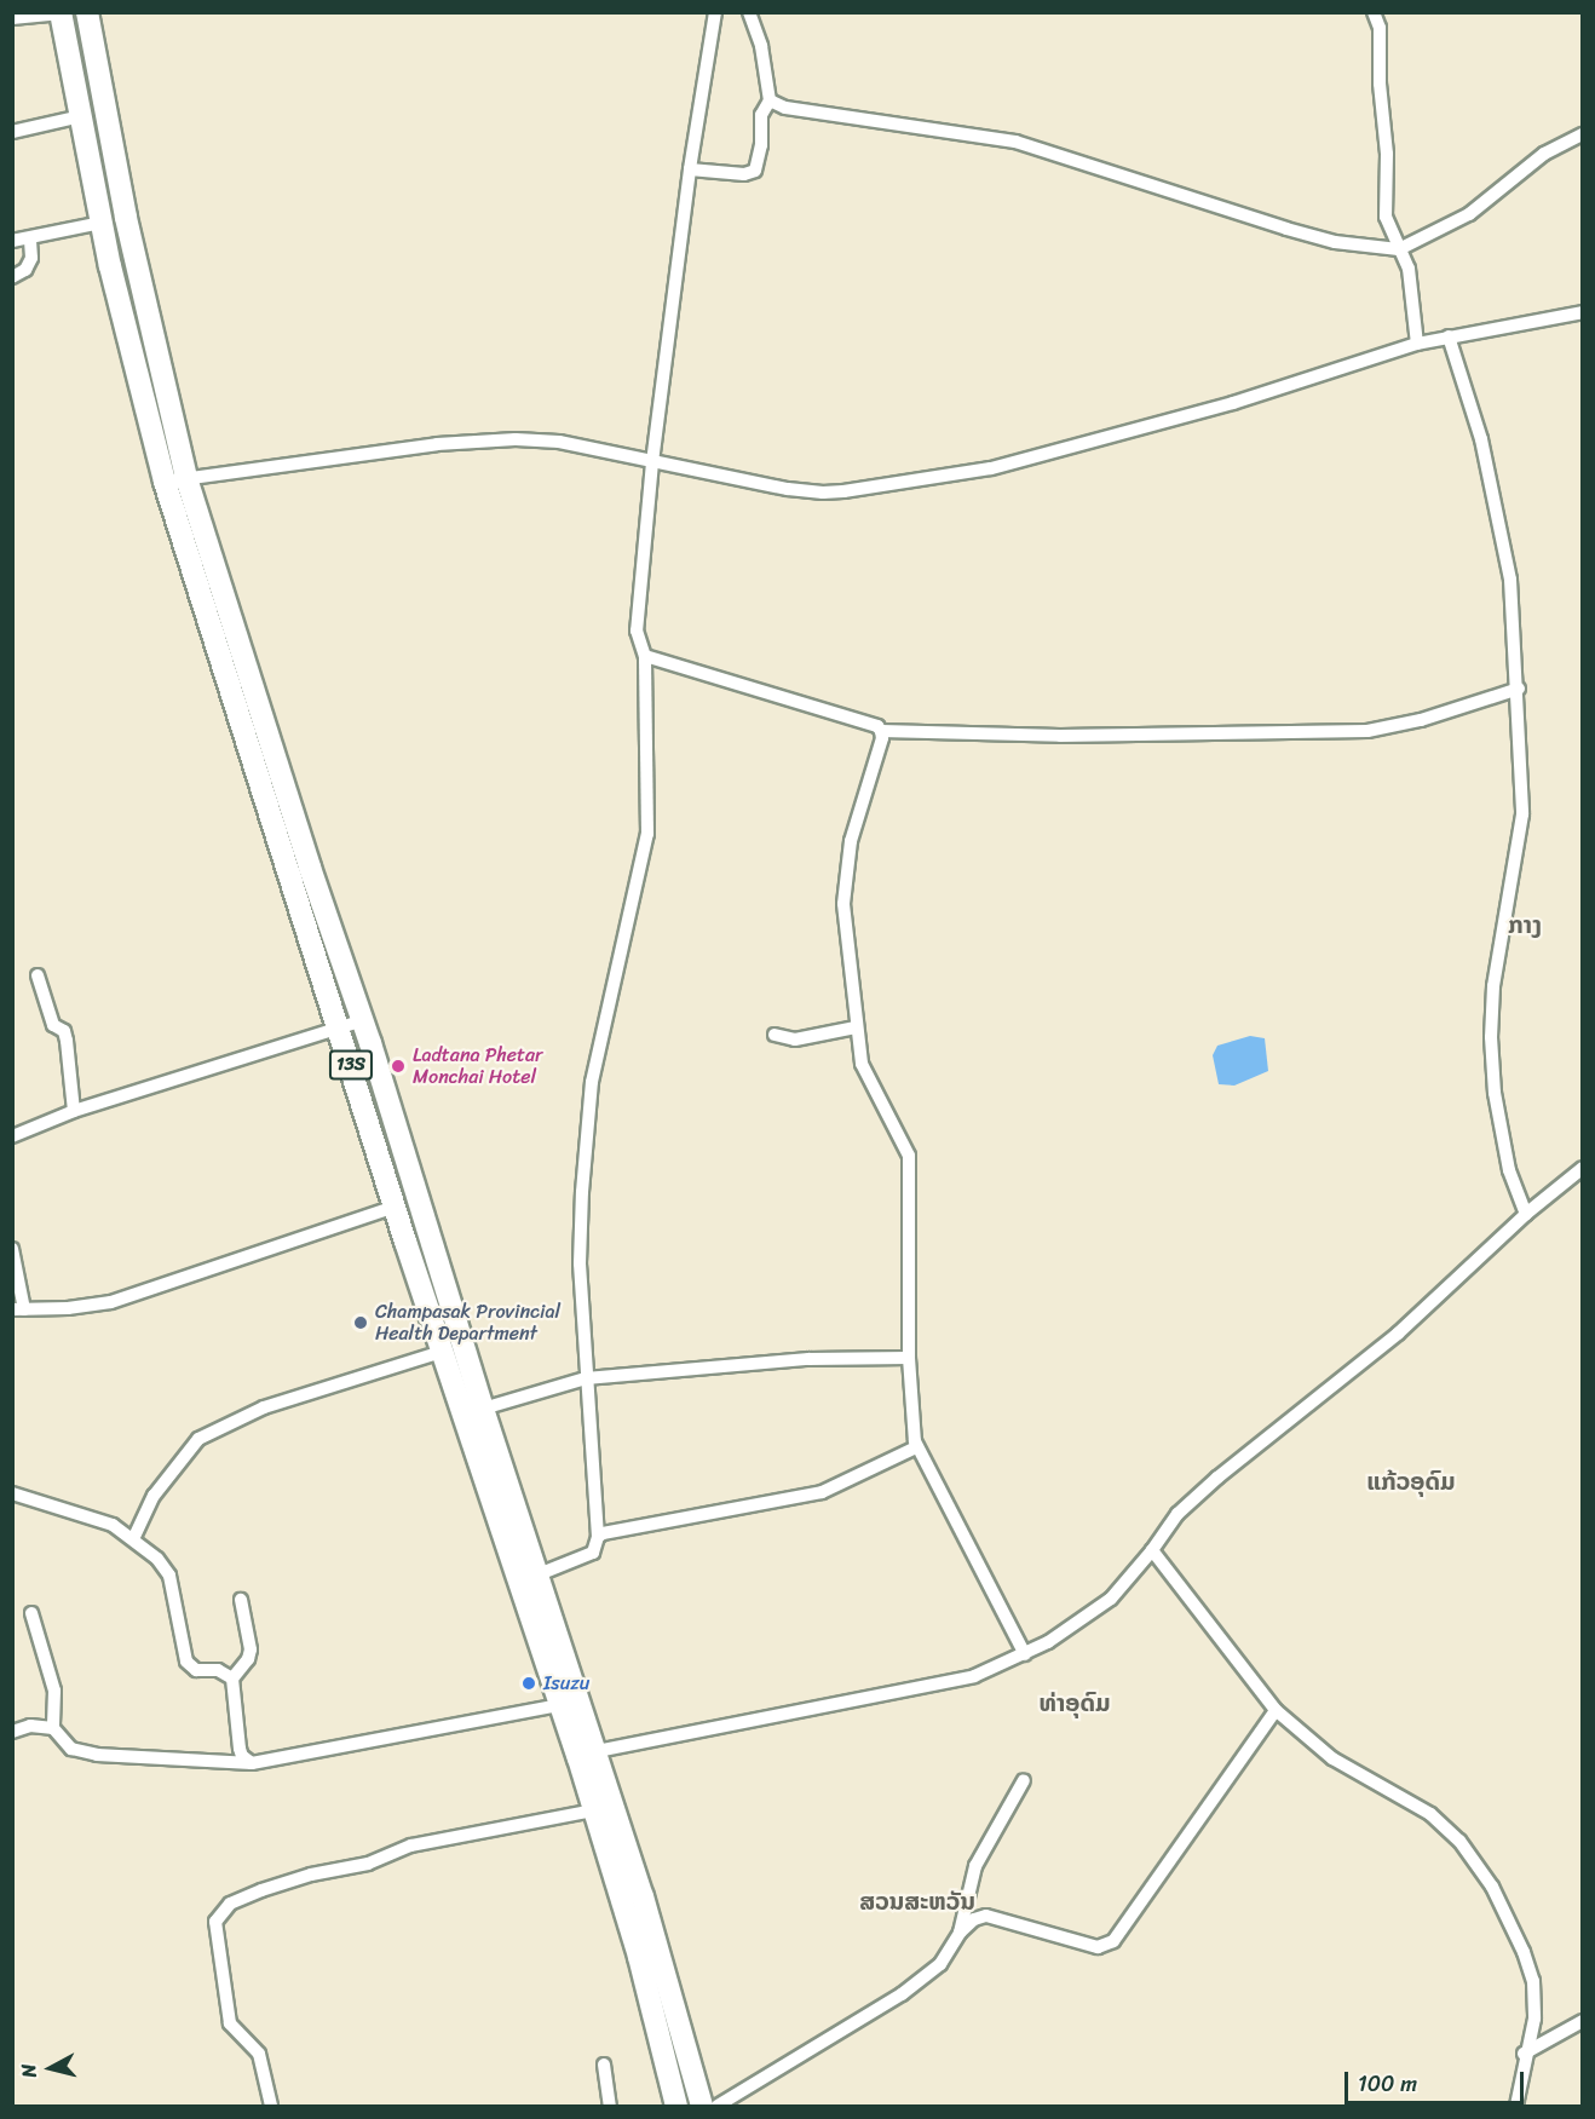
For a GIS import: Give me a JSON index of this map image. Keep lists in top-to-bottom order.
{
  "streets": {
    "highway": ["13S"]
  },
  "districts": [
    "ກາງ",
    "ແກ້ວອຸດົມ",
    "ທ່າອຸດົມ",
    "ສວນສະຫວັນ"
  ],
  "places": ["Ladtana Phetar Monchai Hotel", "Champasak Provincial Health Department", "Isuzu"],
  "scale_bar": "100 m",
  "north": "left"
}
